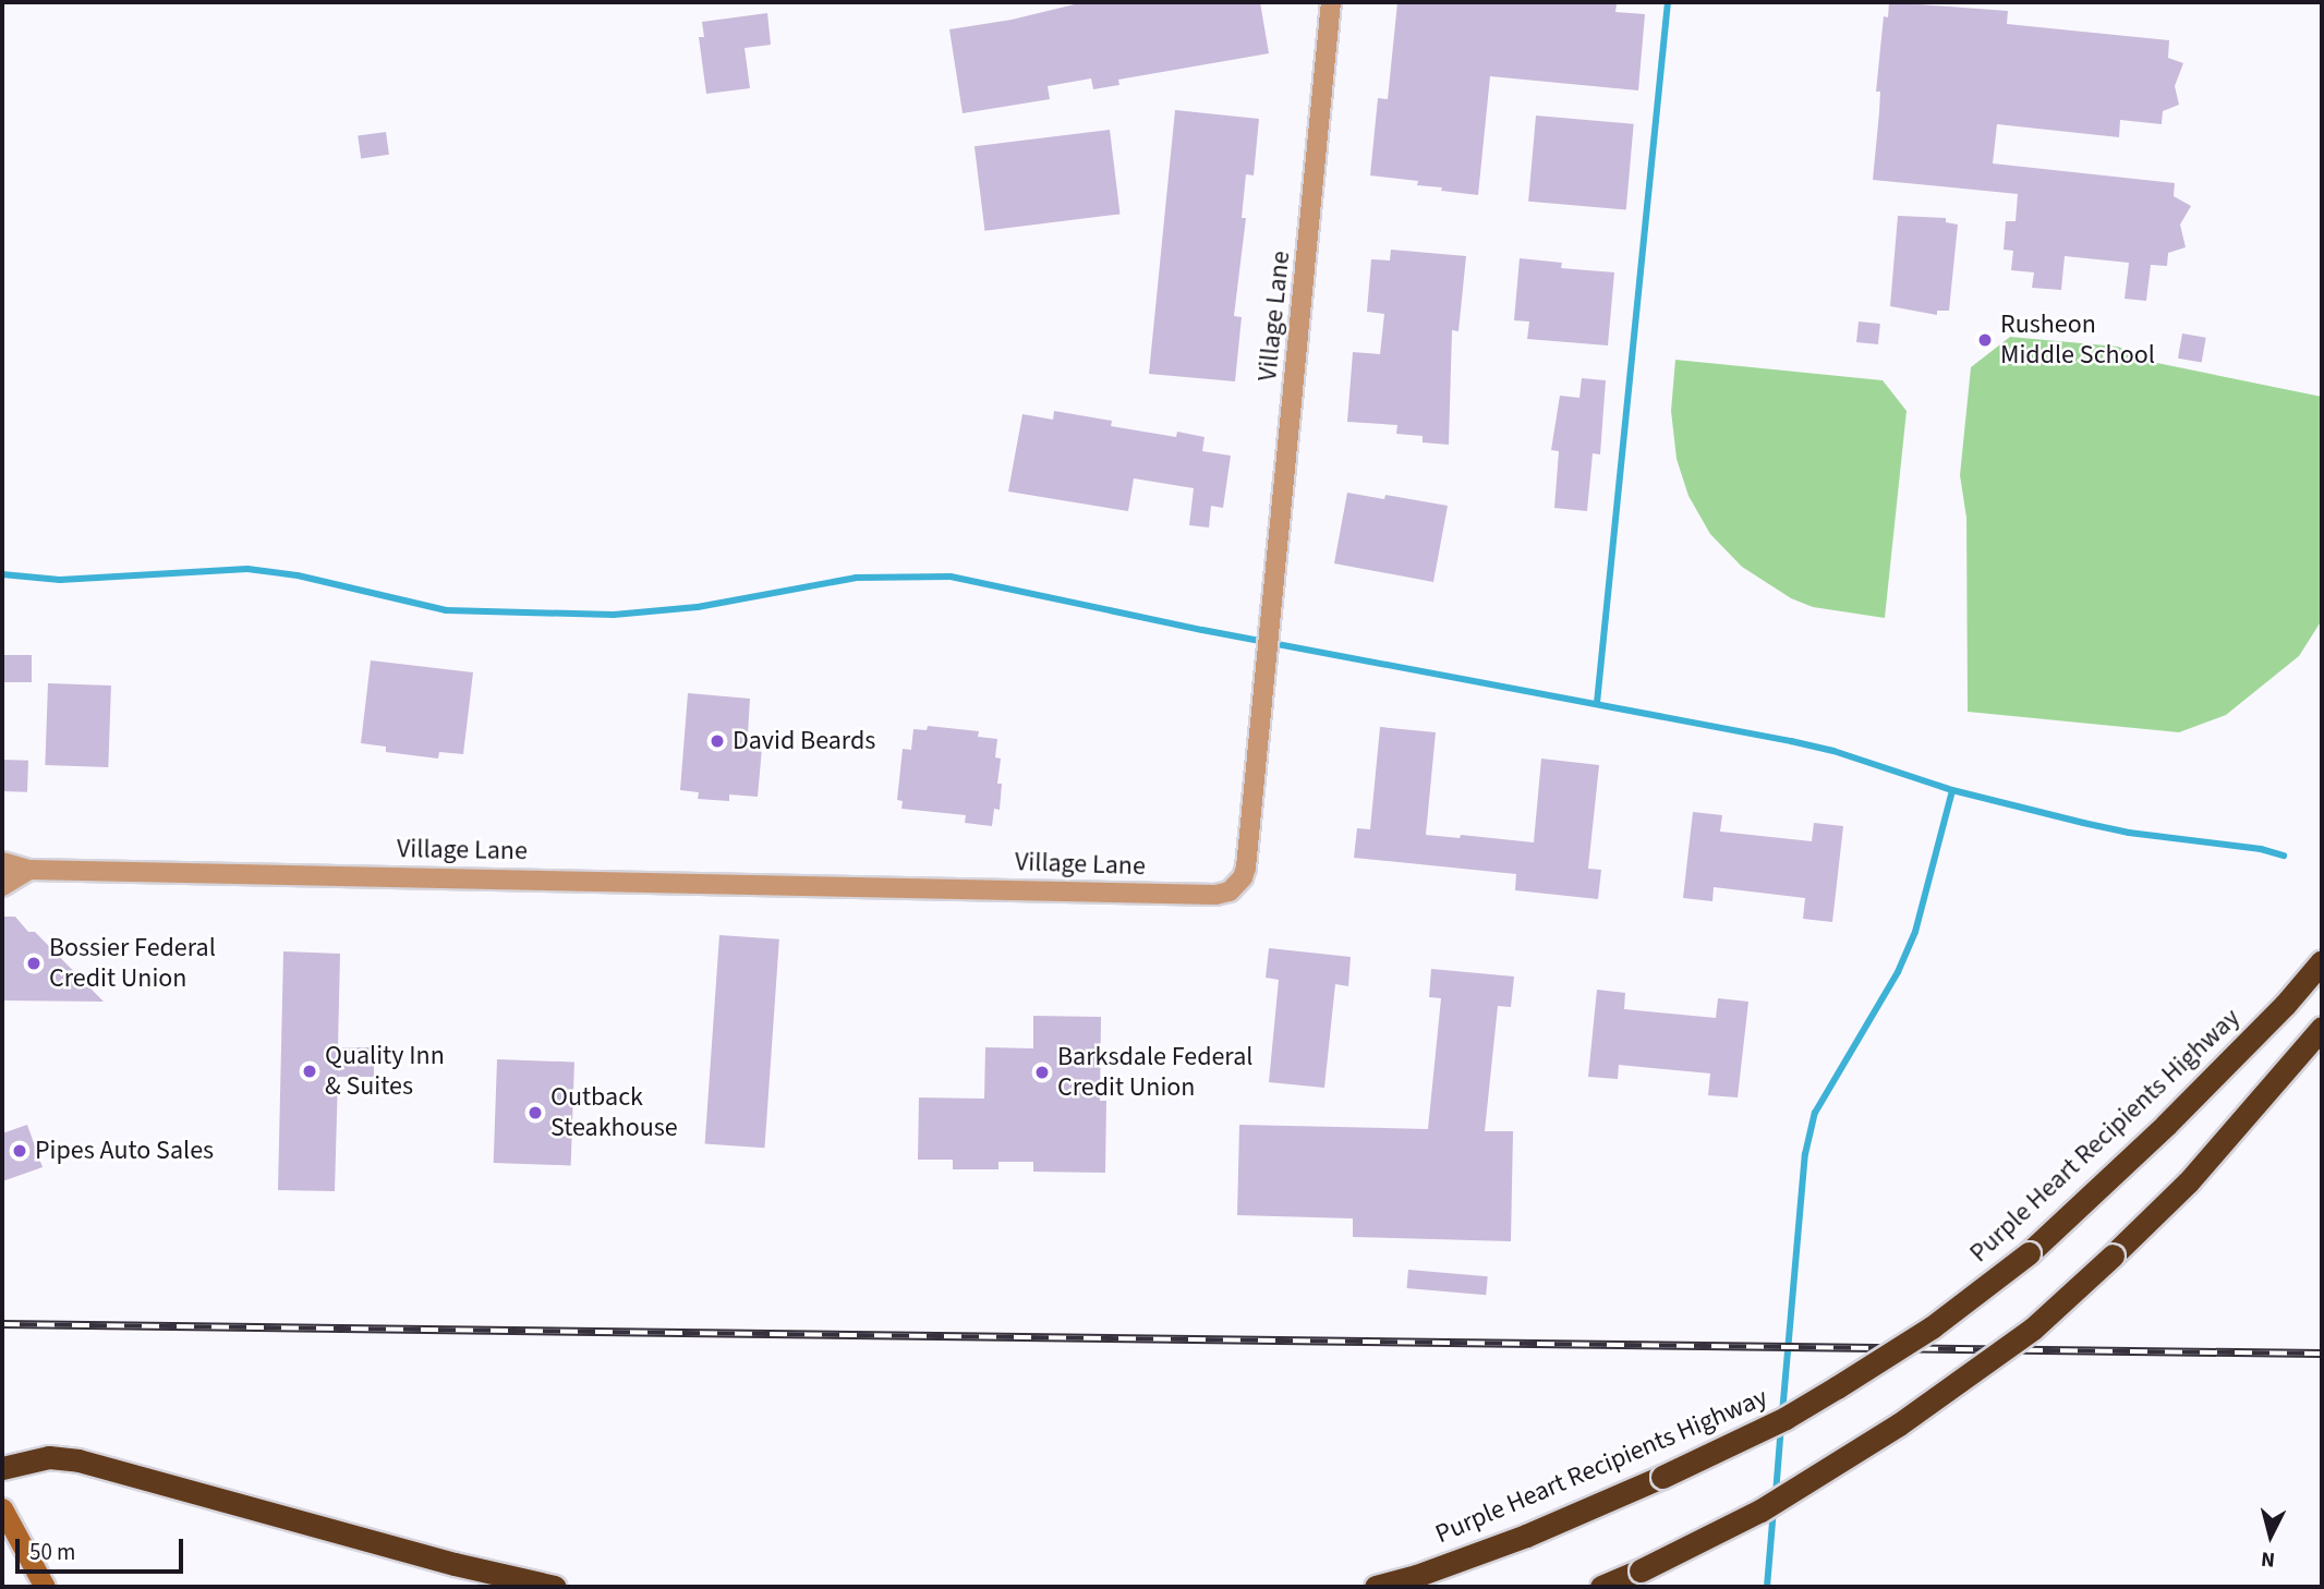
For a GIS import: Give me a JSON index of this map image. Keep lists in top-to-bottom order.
{
  "streets": {
    "highway": ["Purple Heart Recipients Highway"],
    "street": ["Village Lane"]
  },
  "places": [
    "Rusheon Middle School",
    "David Beards",
    "Bossier Federal Credit Union",
    "Quality Inn & Suites",
    "Barksdale Federal Credit Union",
    "Outback Steakhouse",
    "Pipes Auto Sales"
  ],
  "scale_bar": "50 m",
  "north": "bottom"
}
